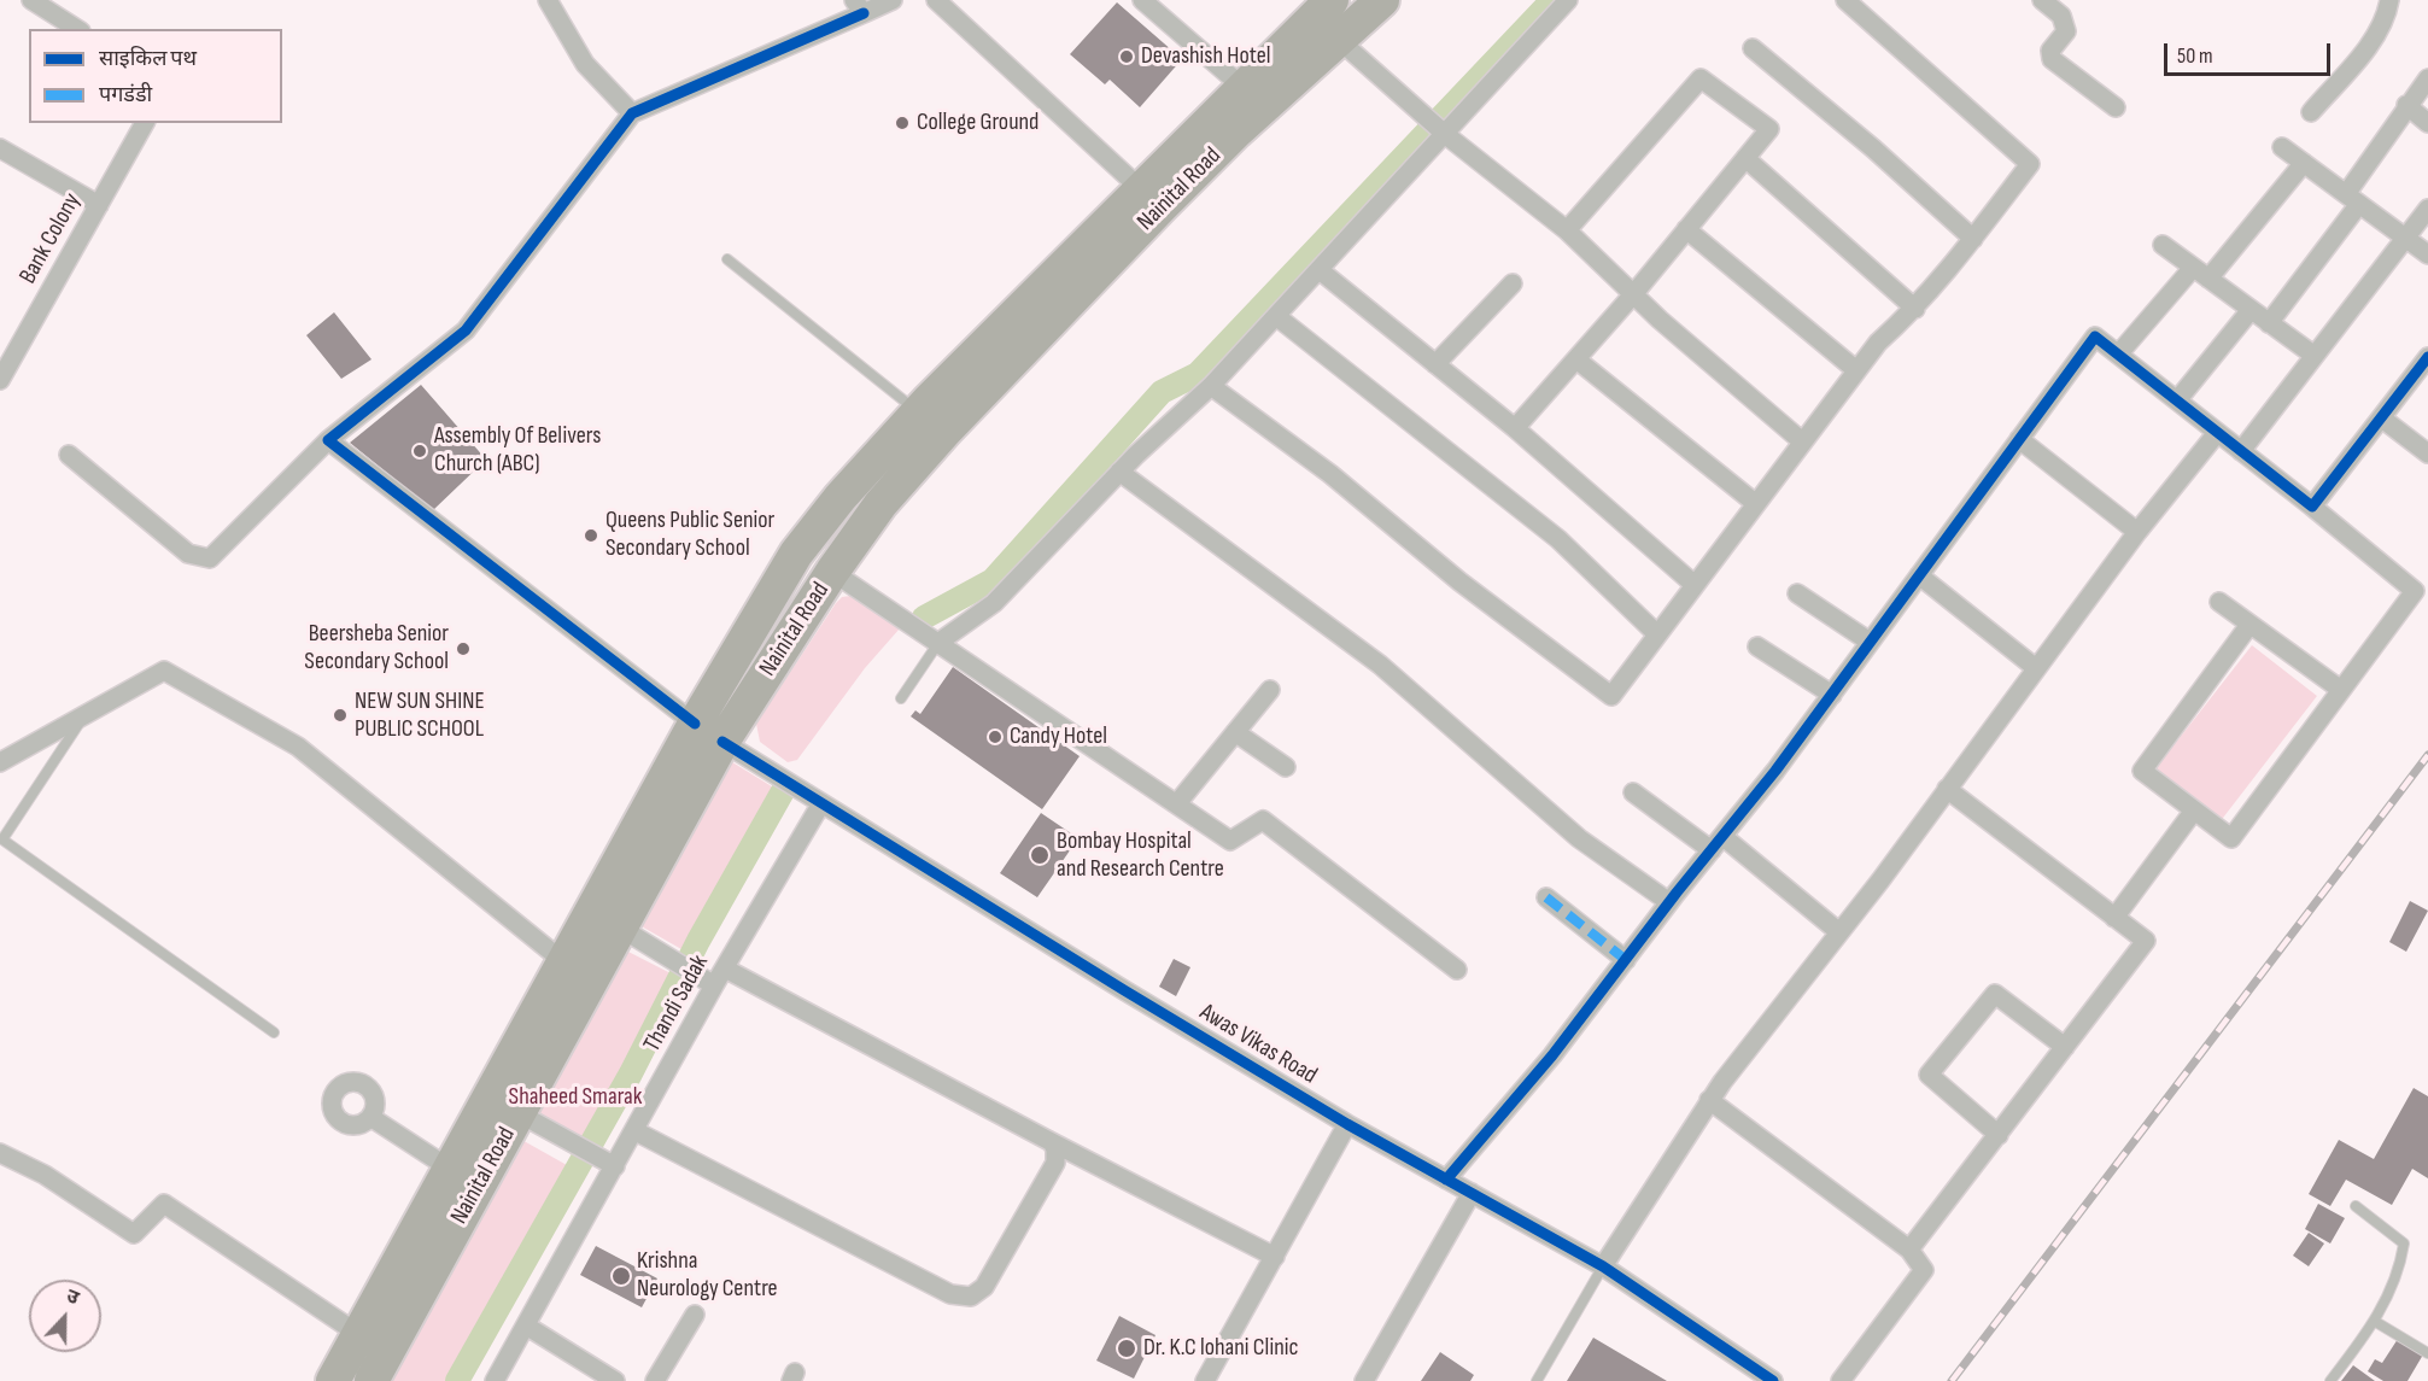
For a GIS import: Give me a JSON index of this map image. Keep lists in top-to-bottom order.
{
  "streets": {
    "highway": ["Nainital Road"],
    "street": ["Bank Colony", "Thandi Sadak", "Awas Vikas Road"]
  },
  "crossings": [
    ["Nainital Road", "Awas Vikas Road"],
    ["Thandi Sadak", "Awas Vikas Road"]
  ],
  "parks": ["Shaheed Smarak"],
  "places": [
    "Devashish Hotel",
    "College Ground",
    "Assembly Of Belivers Church (ABC)",
    "Queens Public Senior Secondary School",
    "Beersheba Senior Secondary School",
    "NEW SUN SHINE PUBLIC SCHOOL",
    "Candy Hotel",
    "Bombay Hospital and Research Centre",
    "Krishna Neurology Centre",
    "Dr. K.C lohani Clinic"
  ],
  "legend": ["साइकिल पथ", "पगडंडी"],
  "scale_bar": "50 m",
  "north": "top"
}
